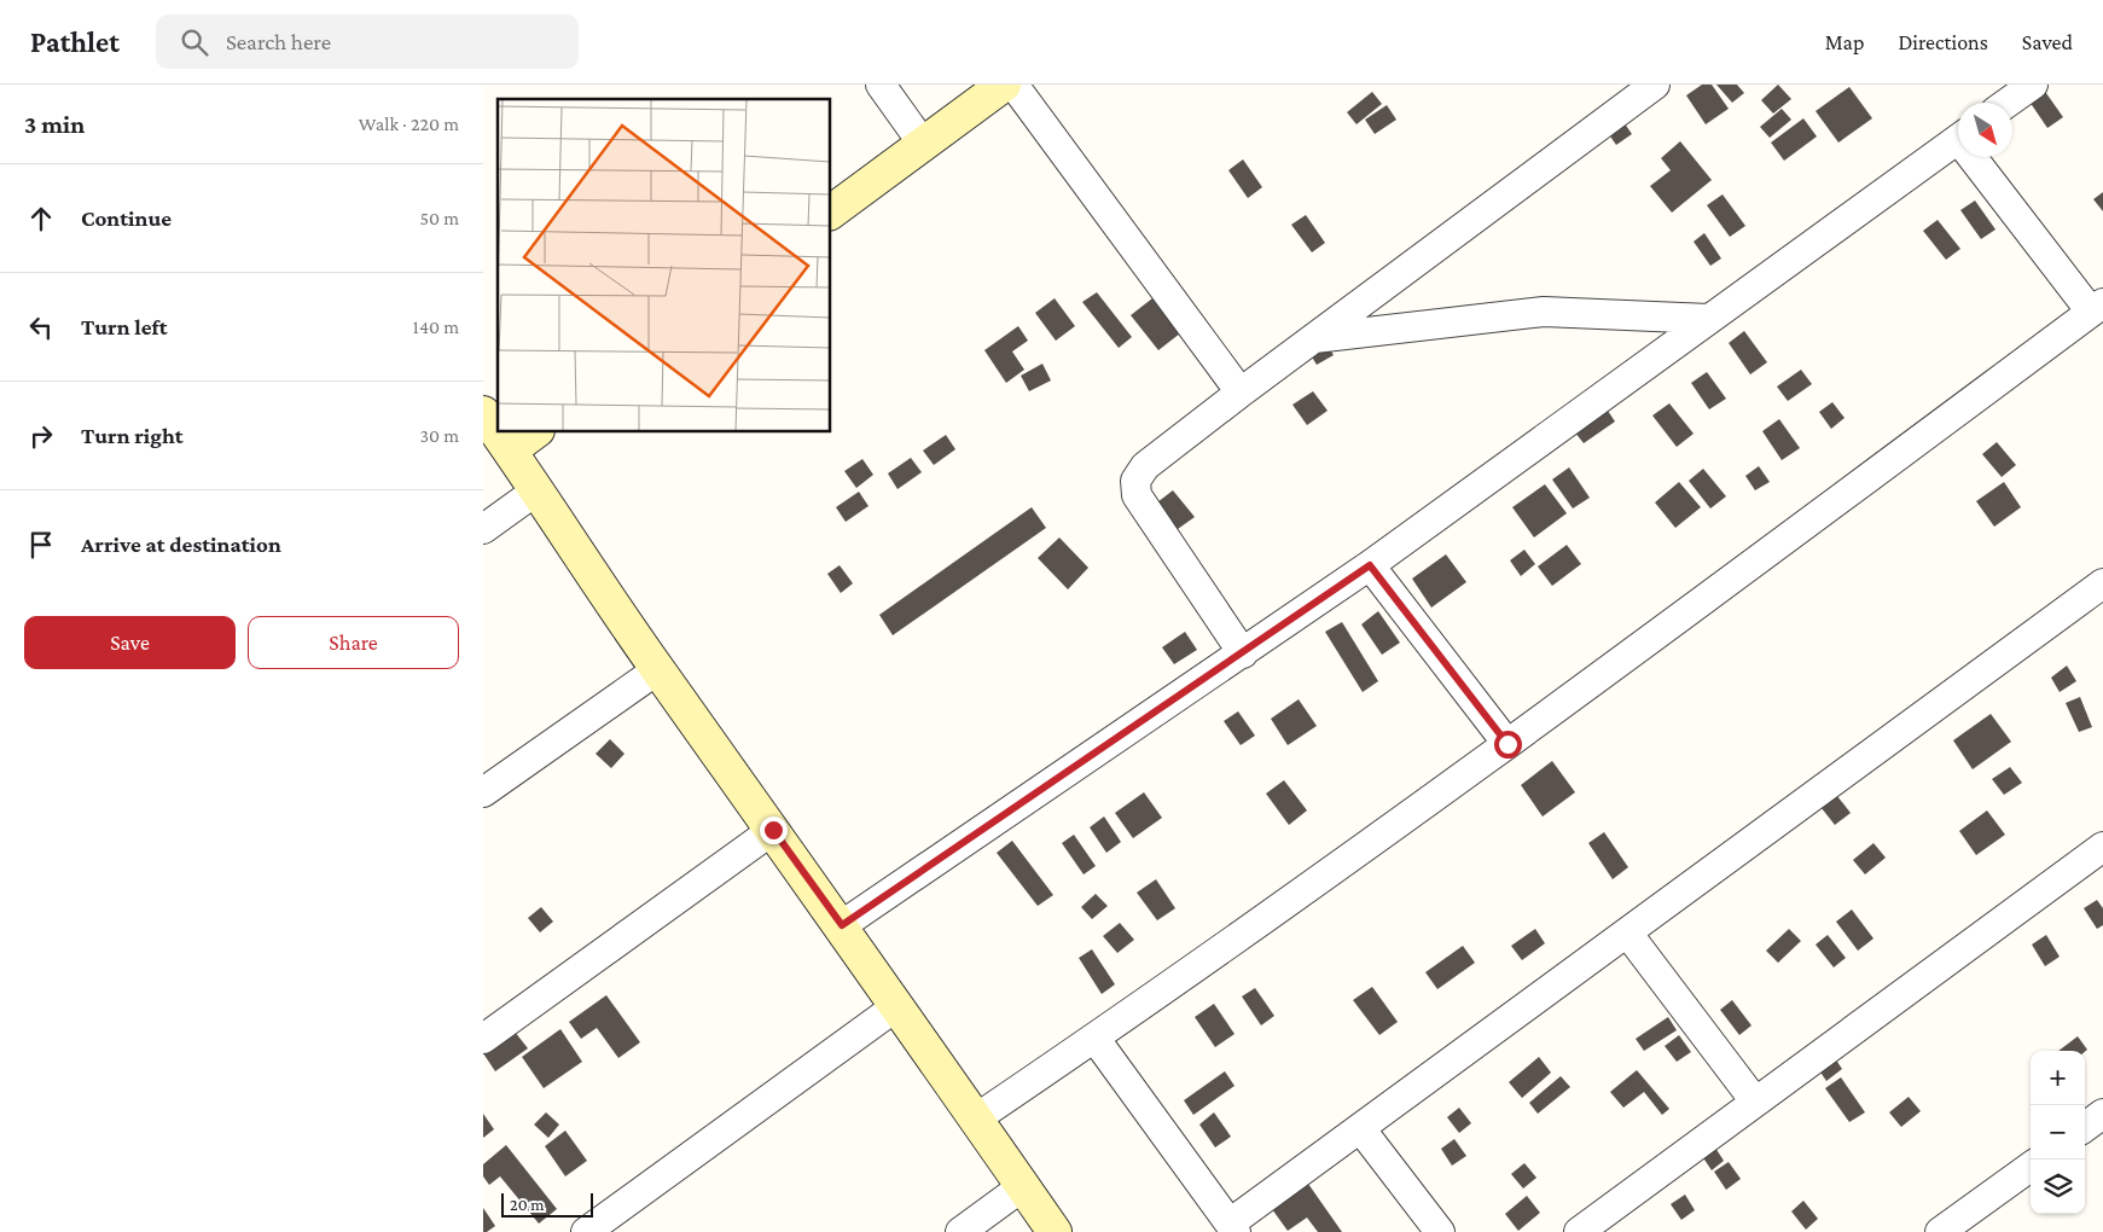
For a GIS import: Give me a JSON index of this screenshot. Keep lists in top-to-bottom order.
{
  "scale_bar": "20 m",
  "north": "bottom right",
  "page": {
    "header": "Pathlet",
    "search": "Search here",
    "nav": ["Map", "Directions", "Saved"],
    "heading": ["3 min", "Walk · 220 m"],
    "list": [
      ["Continue", "50 m"],
      ["Turn left", "140 m"],
      ["Turn right", "30 m"],
      "Arrive at destination"
    ],
    "buttons": ["Save", "Share"],
    "map_buttons": ["+", "−"],
    "scale": "20 m"
  }
}
